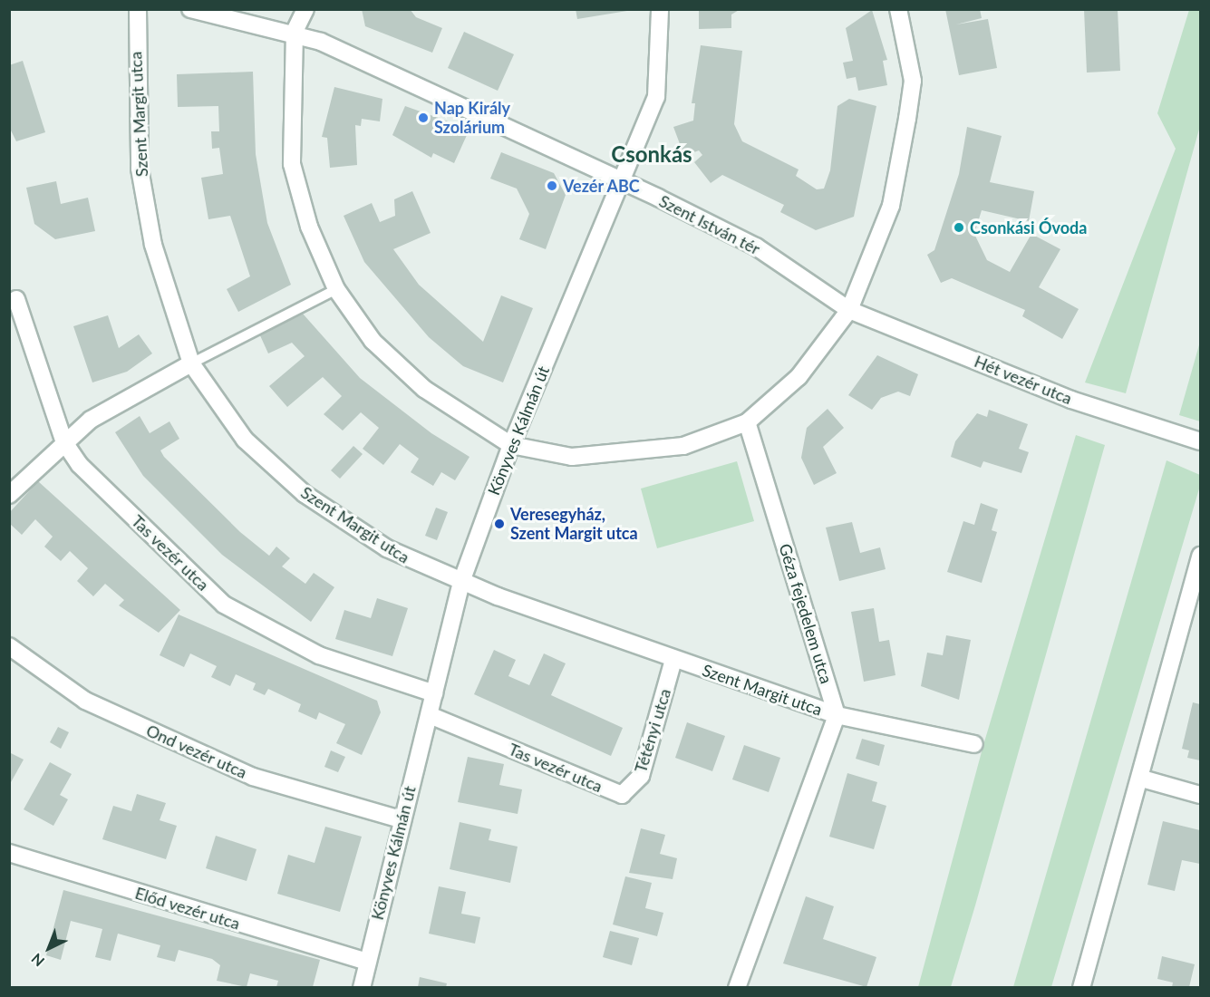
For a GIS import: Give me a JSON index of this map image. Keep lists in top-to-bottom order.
{
  "streets": {
    "street": [
      "Szent Margit utca",
      "Szent István tér",
      "Hét vezér utca",
      "Könyves Kálmán út",
      "Tas vezér utca",
      "Géza fejedelem utca",
      "Tétényi utca",
      "Ond vezér utca",
      "Előd vezér utca"
    ]
  },
  "crossings": [
    ["Szent Margit utca", "Könyves Kálmán út"],
    ["Szent Margit utca", "Géza fejedelem utca"],
    ["Szent Margit utca", "Tétényi utca"],
    ["Szent István tér", "Hét vezér utca"],
    ["Szent István tér", "Könyves Kálmán út"],
    ["Könyves Kálmán út", "Tas vezér utca"],
    ["Könyves Kálmán út", "Ond vezér utca"],
    ["Könyves Kálmán út", "Előd vezér utca"],
    ["Tas vezér utca", "Tétényi utca"]
  ],
  "districts": ["Csonkás"],
  "places": [
    "Nap Király Szolárium",
    "Vezér ABC",
    "Csonkási Óvoda",
    "Veresegyház, Szent Margit utca"
  ],
  "north": "bottom left"
}
